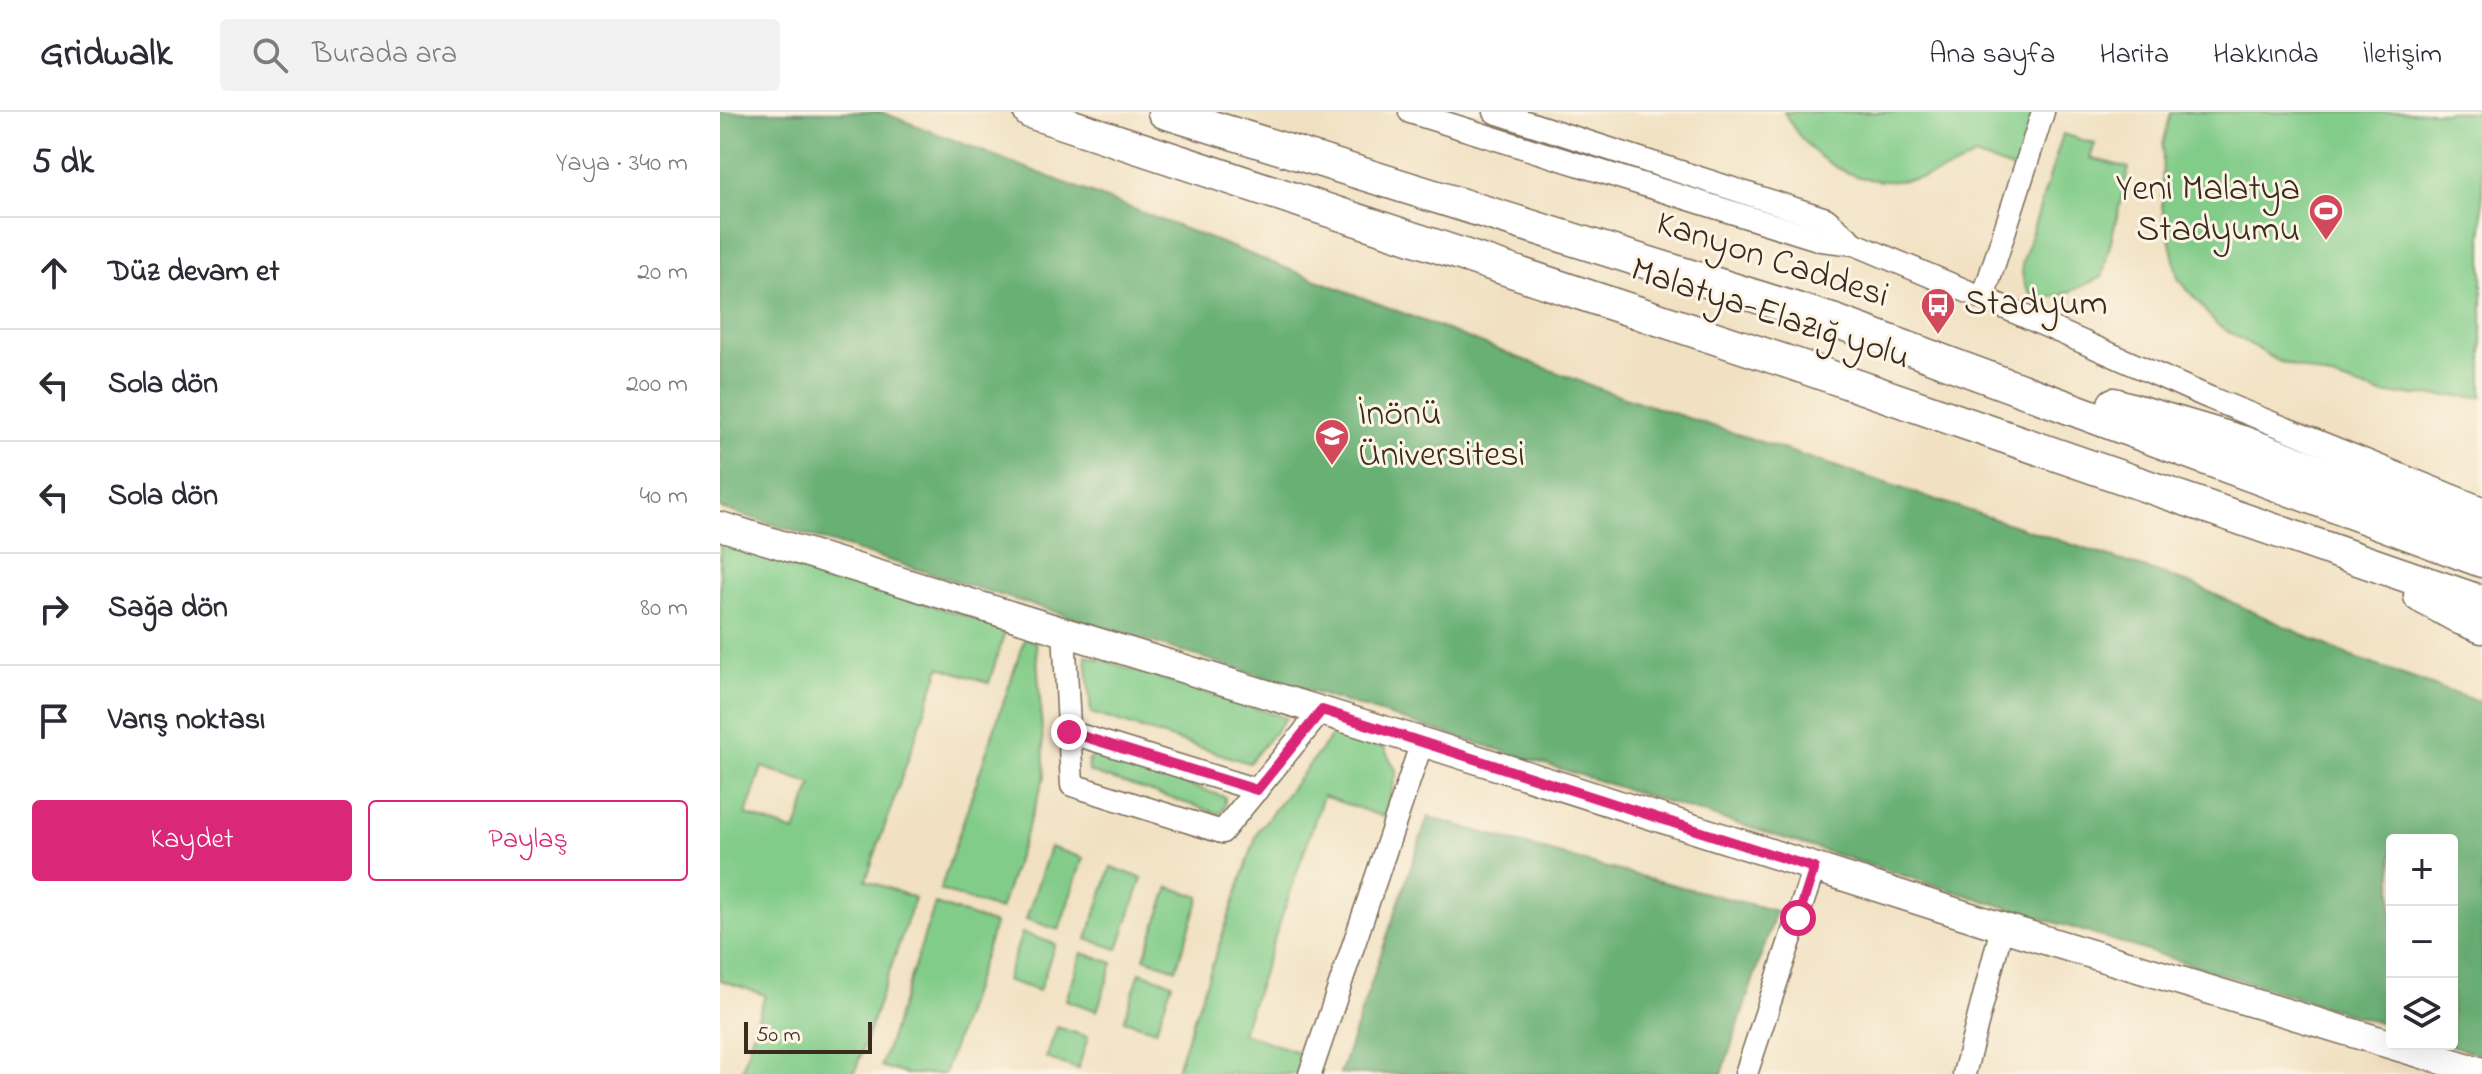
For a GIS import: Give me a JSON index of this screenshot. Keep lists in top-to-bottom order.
{
  "streets": {
    "highway": ["Kanyon Caddesi", "Malatya-Elazığ yolu"]
  },
  "places": {
    "sports": ["Yeni Malatya Stadyumu"],
    "bus stop": ["Stadyum"],
    "school or university": ["İnönü Üniversitesi"]
  },
  "scale_bar": "50 m",
  "page": {
    "header": "Gridwalk",
    "search": "Burada ara",
    "nav": [
      "Ana sayfa",
      "Harita",
      "Hakkında",
      "İletişim"
    ],
    "heading": ["5 dk", "Yaya · 340 m"],
    "list": [
      ["Düz devam et", "20 m"],
      ["Sola dön", "200 m"],
      ["Sola dön", "40 m"],
      ["Sağa dön", "80 m"],
      "Varış noktası"
    ],
    "buttons": ["Kaydet", "Paylaş"],
    "map_buttons": ["+", "−"],
    "scale": "50 m"
  }
}
